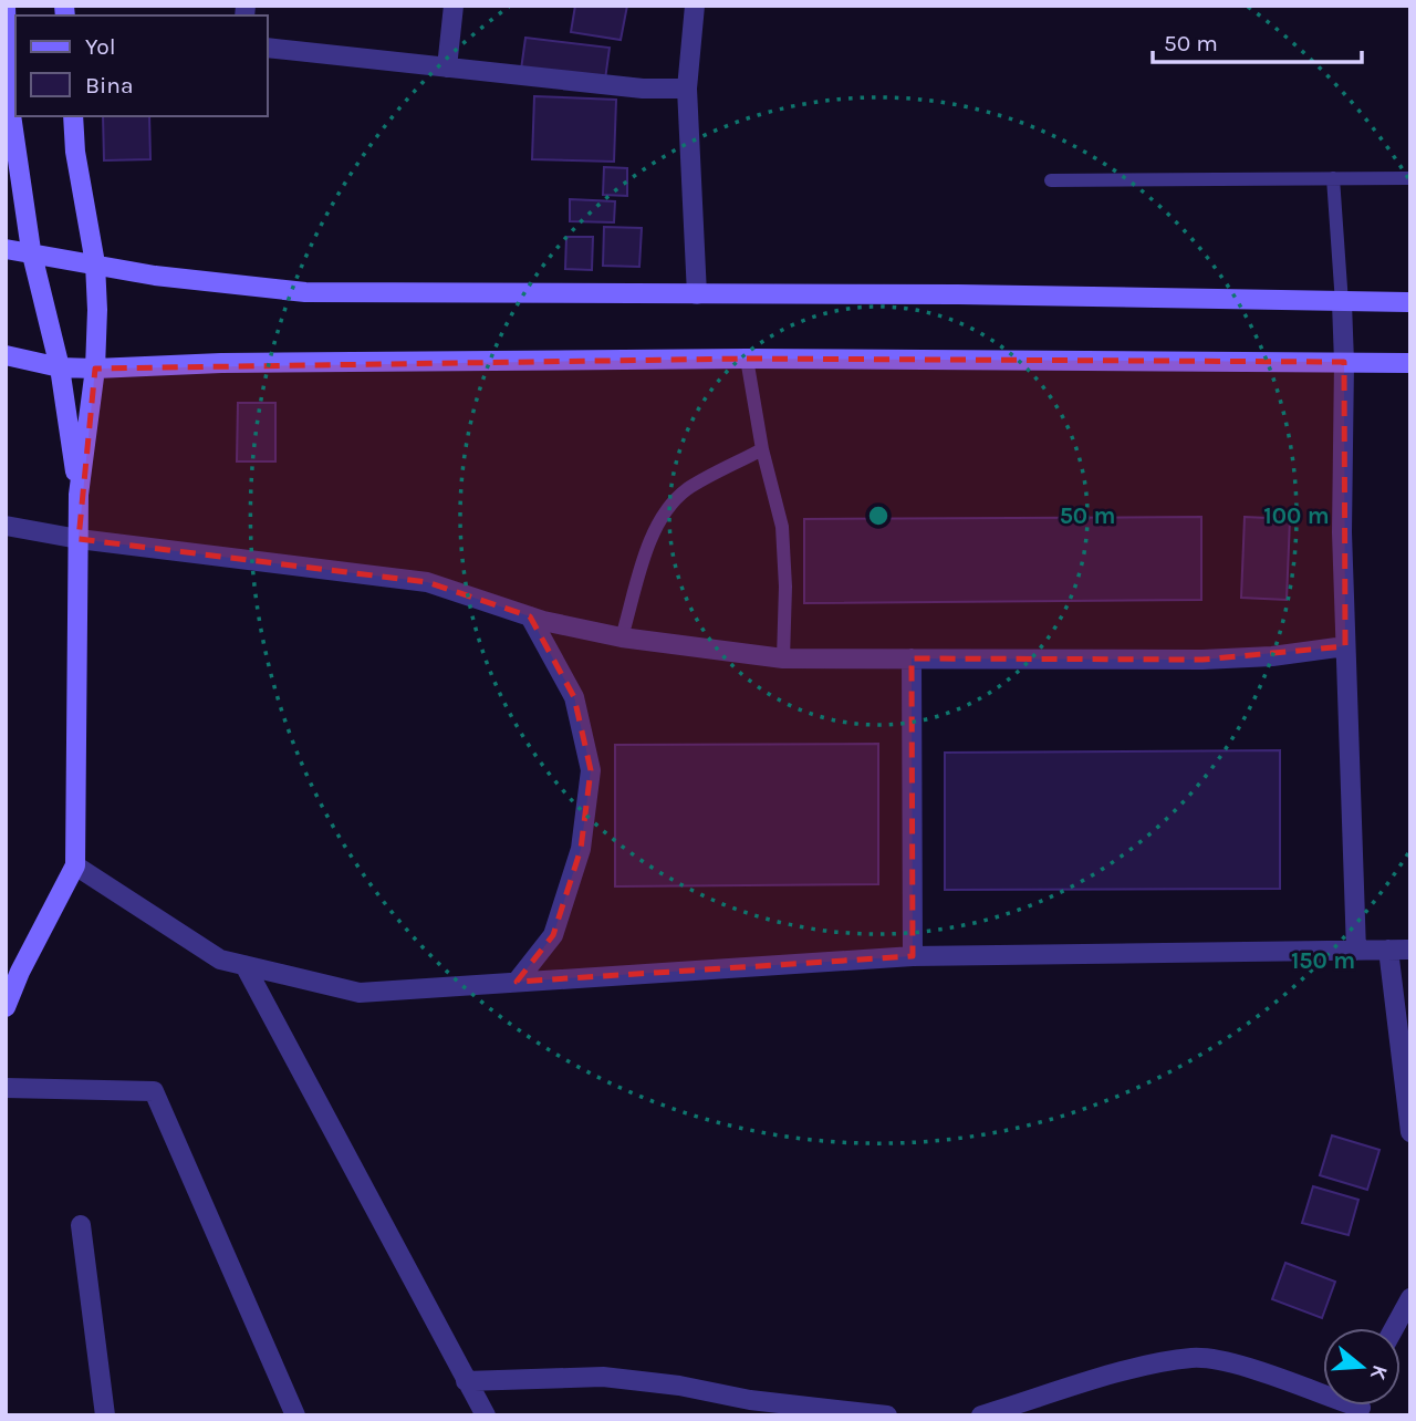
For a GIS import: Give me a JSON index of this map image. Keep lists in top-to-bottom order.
{
  "legend": ["Yol", "Bina"],
  "scale_bar": "50 m",
  "north": "right",
  "rings": ["50 m", "100 m", "150 m"]
}
